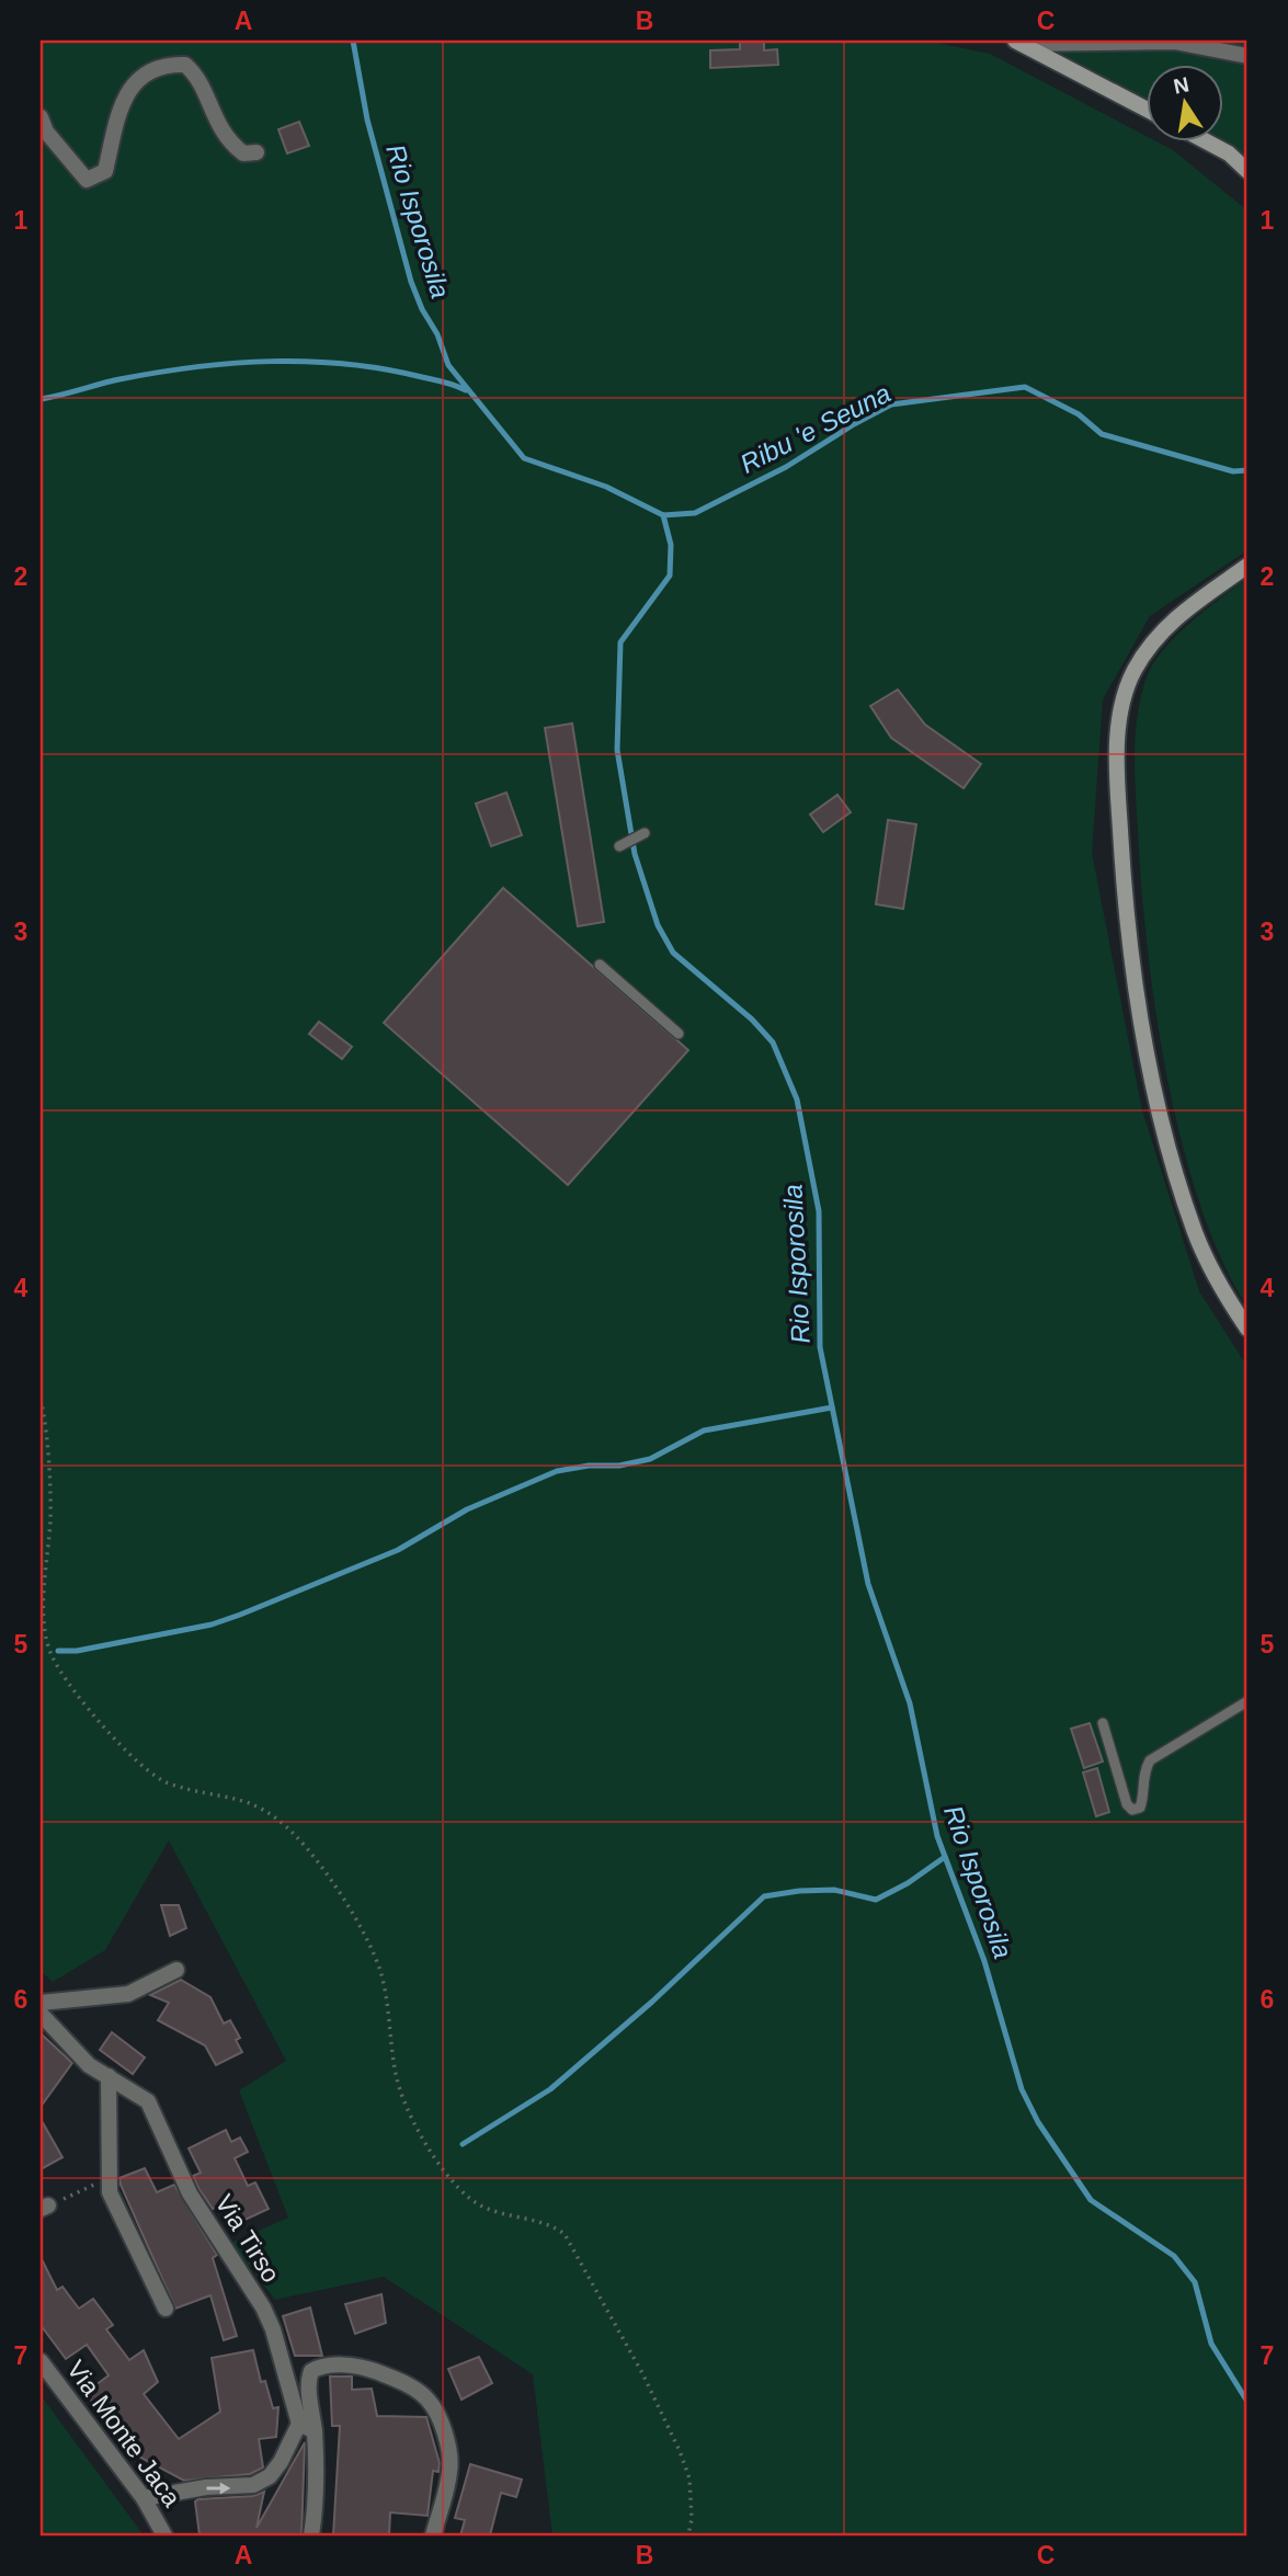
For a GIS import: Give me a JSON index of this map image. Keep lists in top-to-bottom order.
{
  "streets": {
    "street": ["Via Tirso", "Via Monte Jaca"]
  },
  "water": ["Rio Isporosila", "Ribu 'e Seuna"],
  "north": "top",
  "grid": {
    "columns": ["A", "B", "C"],
    "rows": [
      "1",
      "2",
      "3",
      "4",
      "5",
      "6",
      "7"
    ]
  }
}
